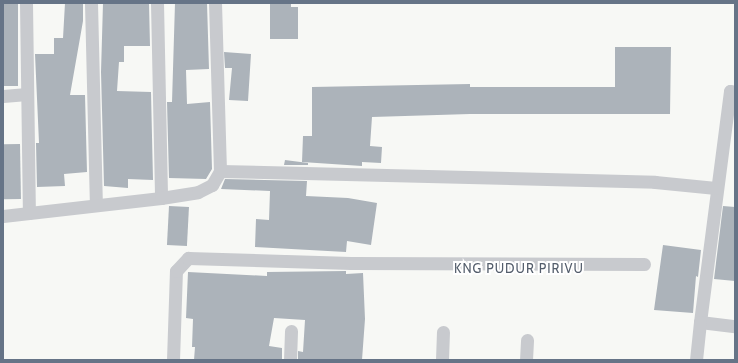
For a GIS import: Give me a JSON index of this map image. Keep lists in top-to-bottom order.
{
  "districts": ["KNG PUDUR PIRIVU"]
}
